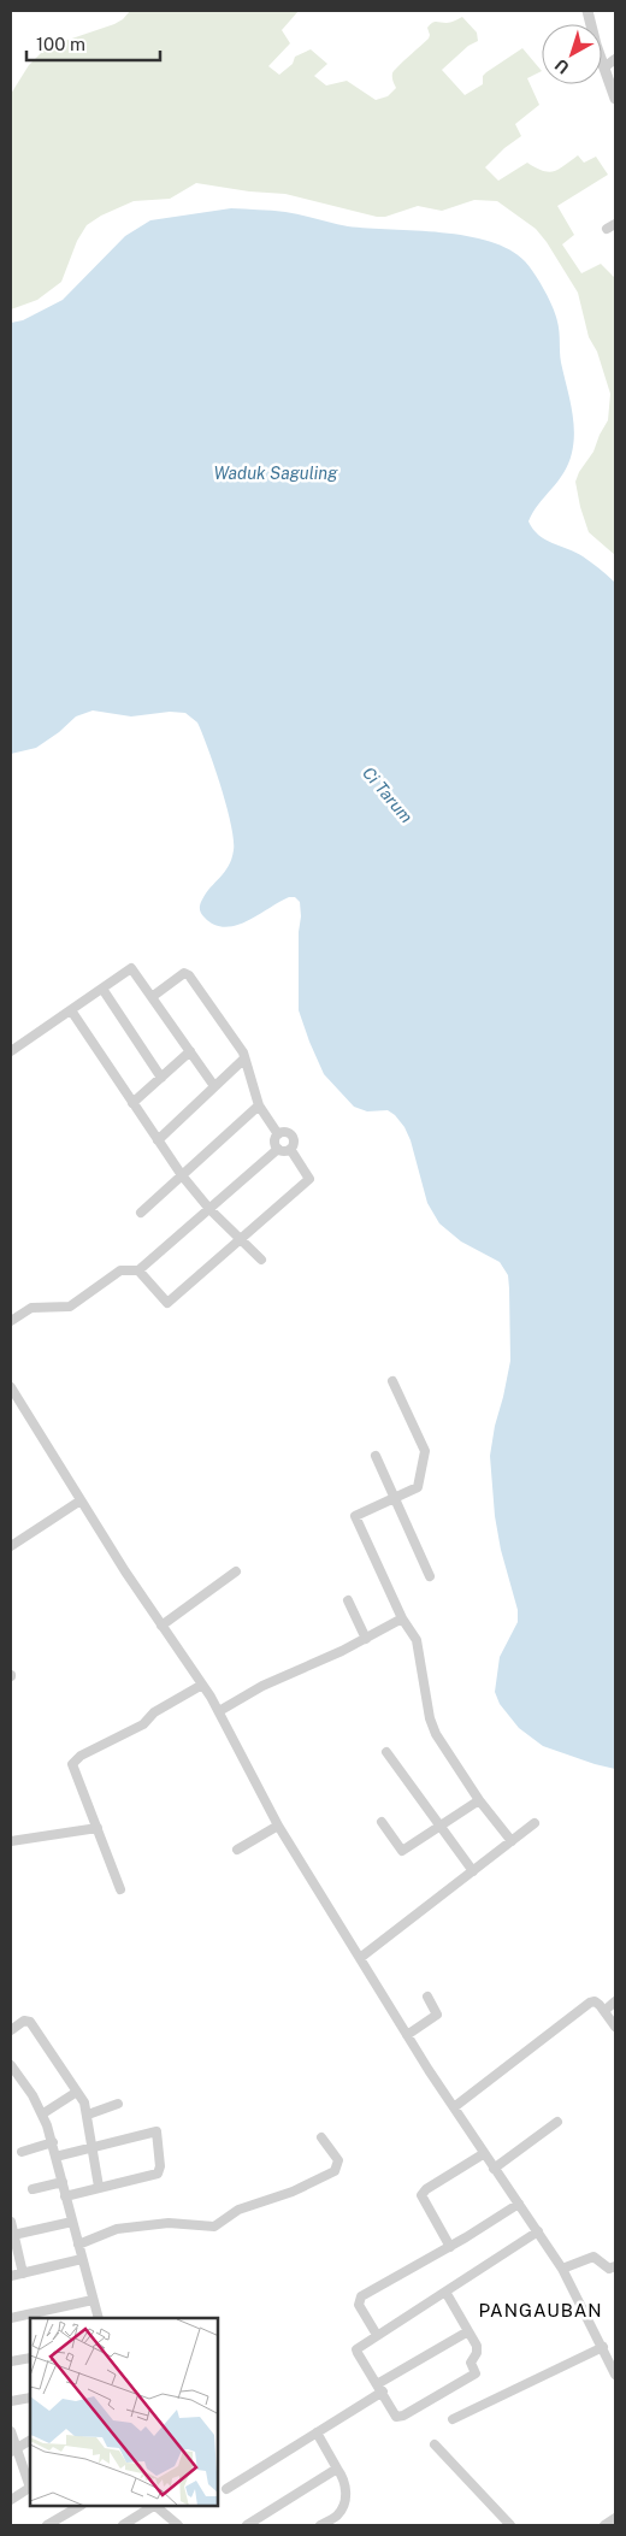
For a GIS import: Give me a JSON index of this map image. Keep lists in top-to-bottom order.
{
  "districts": ["PANGAUBAN"],
  "water": ["Waduk Saguling", "Ci Tarum"],
  "scale_bar": "100 m",
  "north": "bottom left"
}
